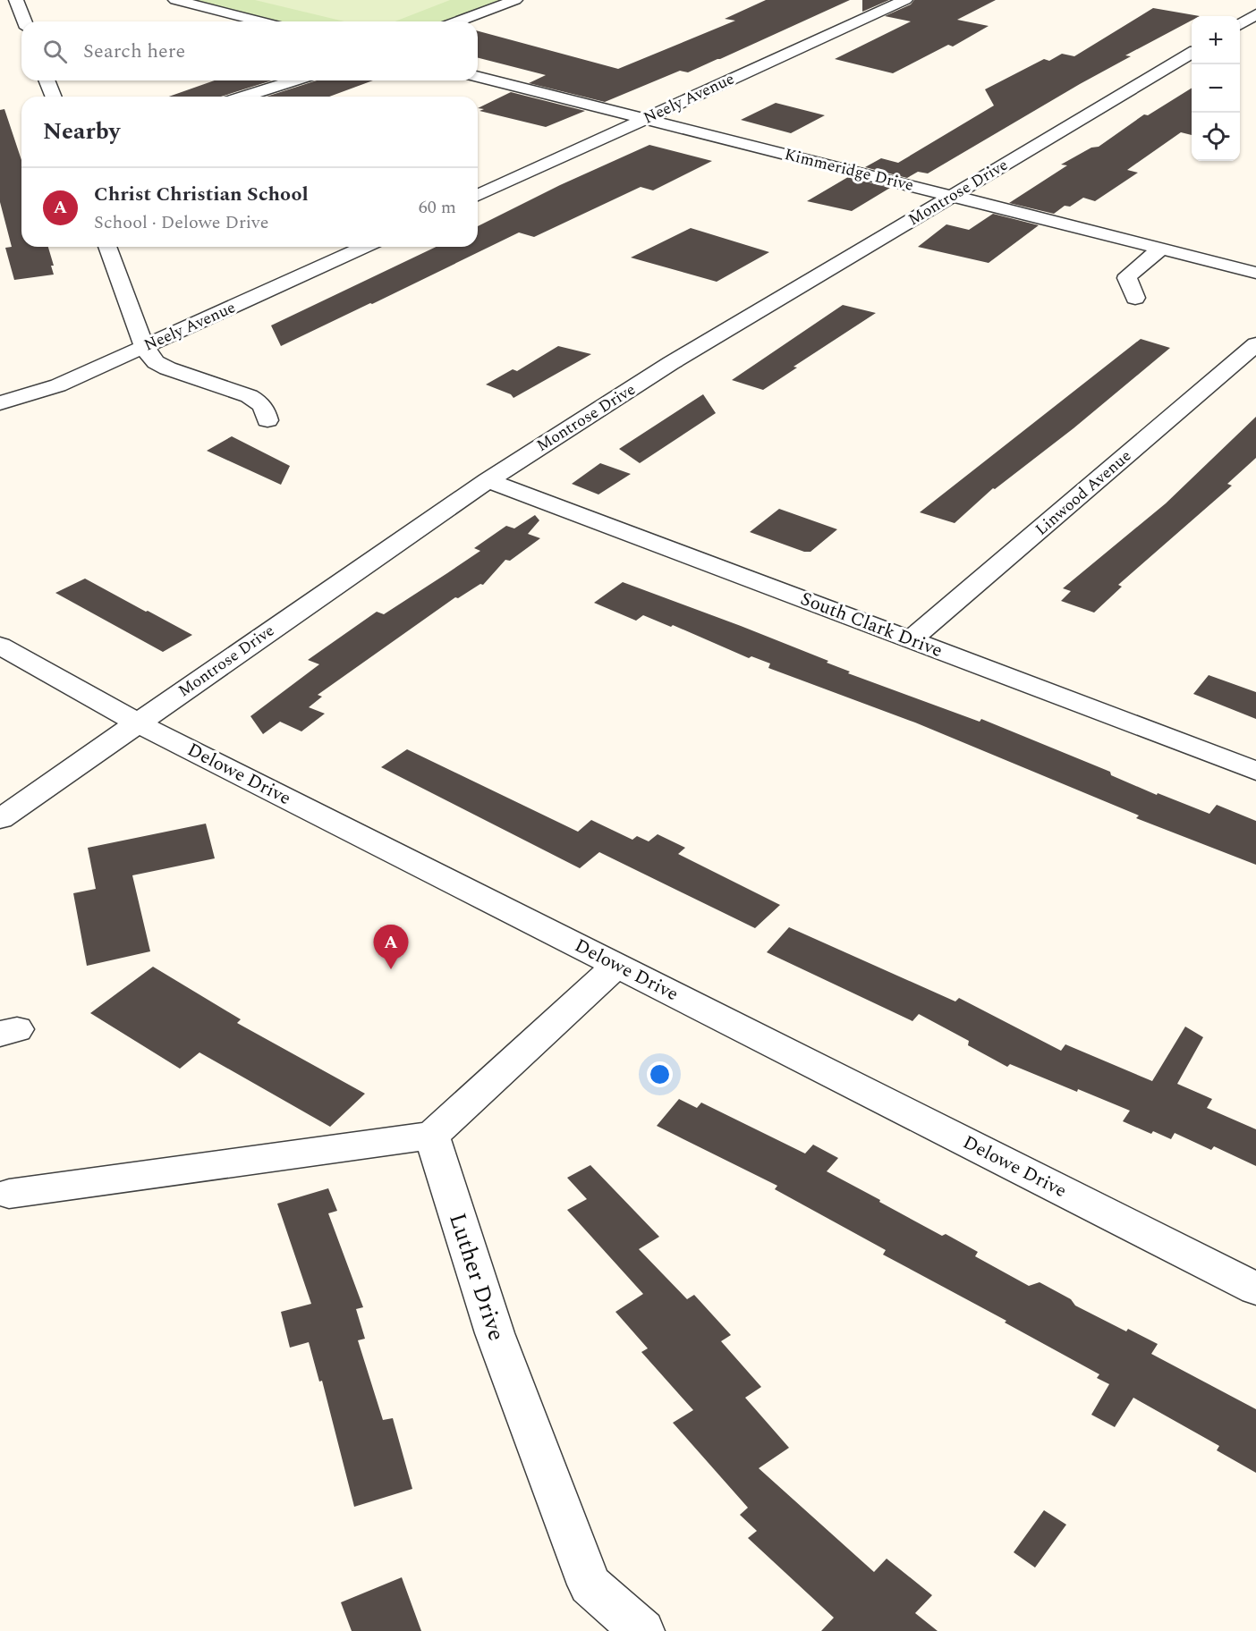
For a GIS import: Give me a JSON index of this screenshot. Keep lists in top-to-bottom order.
{
  "streets": {
    "street": [
      "Neely Avenue",
      "Kimmeridge Drive",
      "Montrose Drive",
      "Linwood Avenue",
      "South Clark Drive",
      "Delowe Drive",
      "Luther Drive"
    ]
  },
  "crossings": [
    ["Neely Avenue", "Kimmeridge Drive"],
    ["Kimmeridge Drive", "Montrose Drive"],
    ["Montrose Drive", "South Clark Drive"],
    ["Montrose Drive", "Delowe Drive"],
    ["Linwood Avenue", "South Clark Drive"]
  ],
  "page": {
    "map_buttons": ["+", "−"],
    "search": "Search here",
    "heading": "Nearby",
    "list": [
      {
        "mark": "A",
        "name": "Christ Christian School",
        "note": "School · Delowe Drive",
        "value": "60 m"
      }
    ],
    "pins": "A"
  }
}
